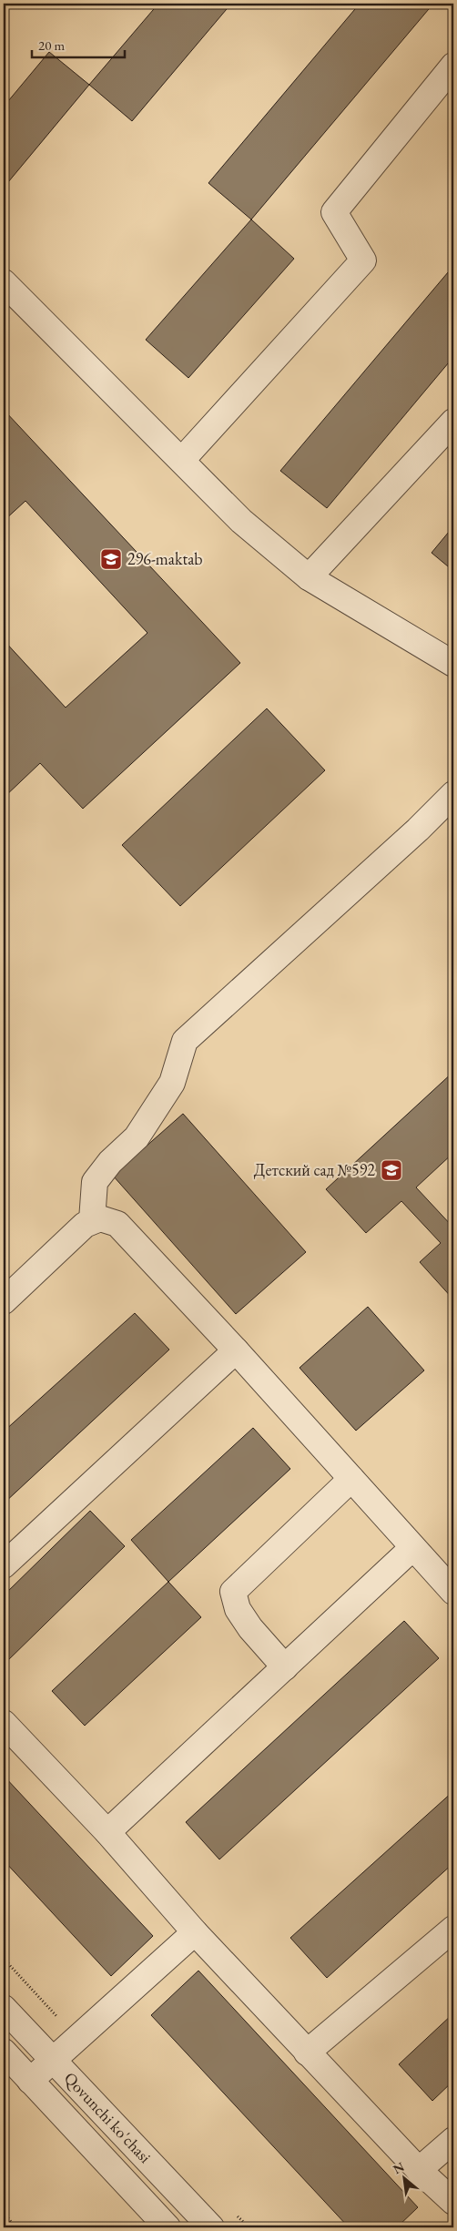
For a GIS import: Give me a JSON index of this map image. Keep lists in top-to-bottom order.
{
  "streets": {
    "street": ["Qovunchi ko'chasi"]
  },
  "places": {
    "school or university": ["296-maktab", "Детcкий сад №592"]
  },
  "scale_bar": "20 m",
  "north": "top left"
}
